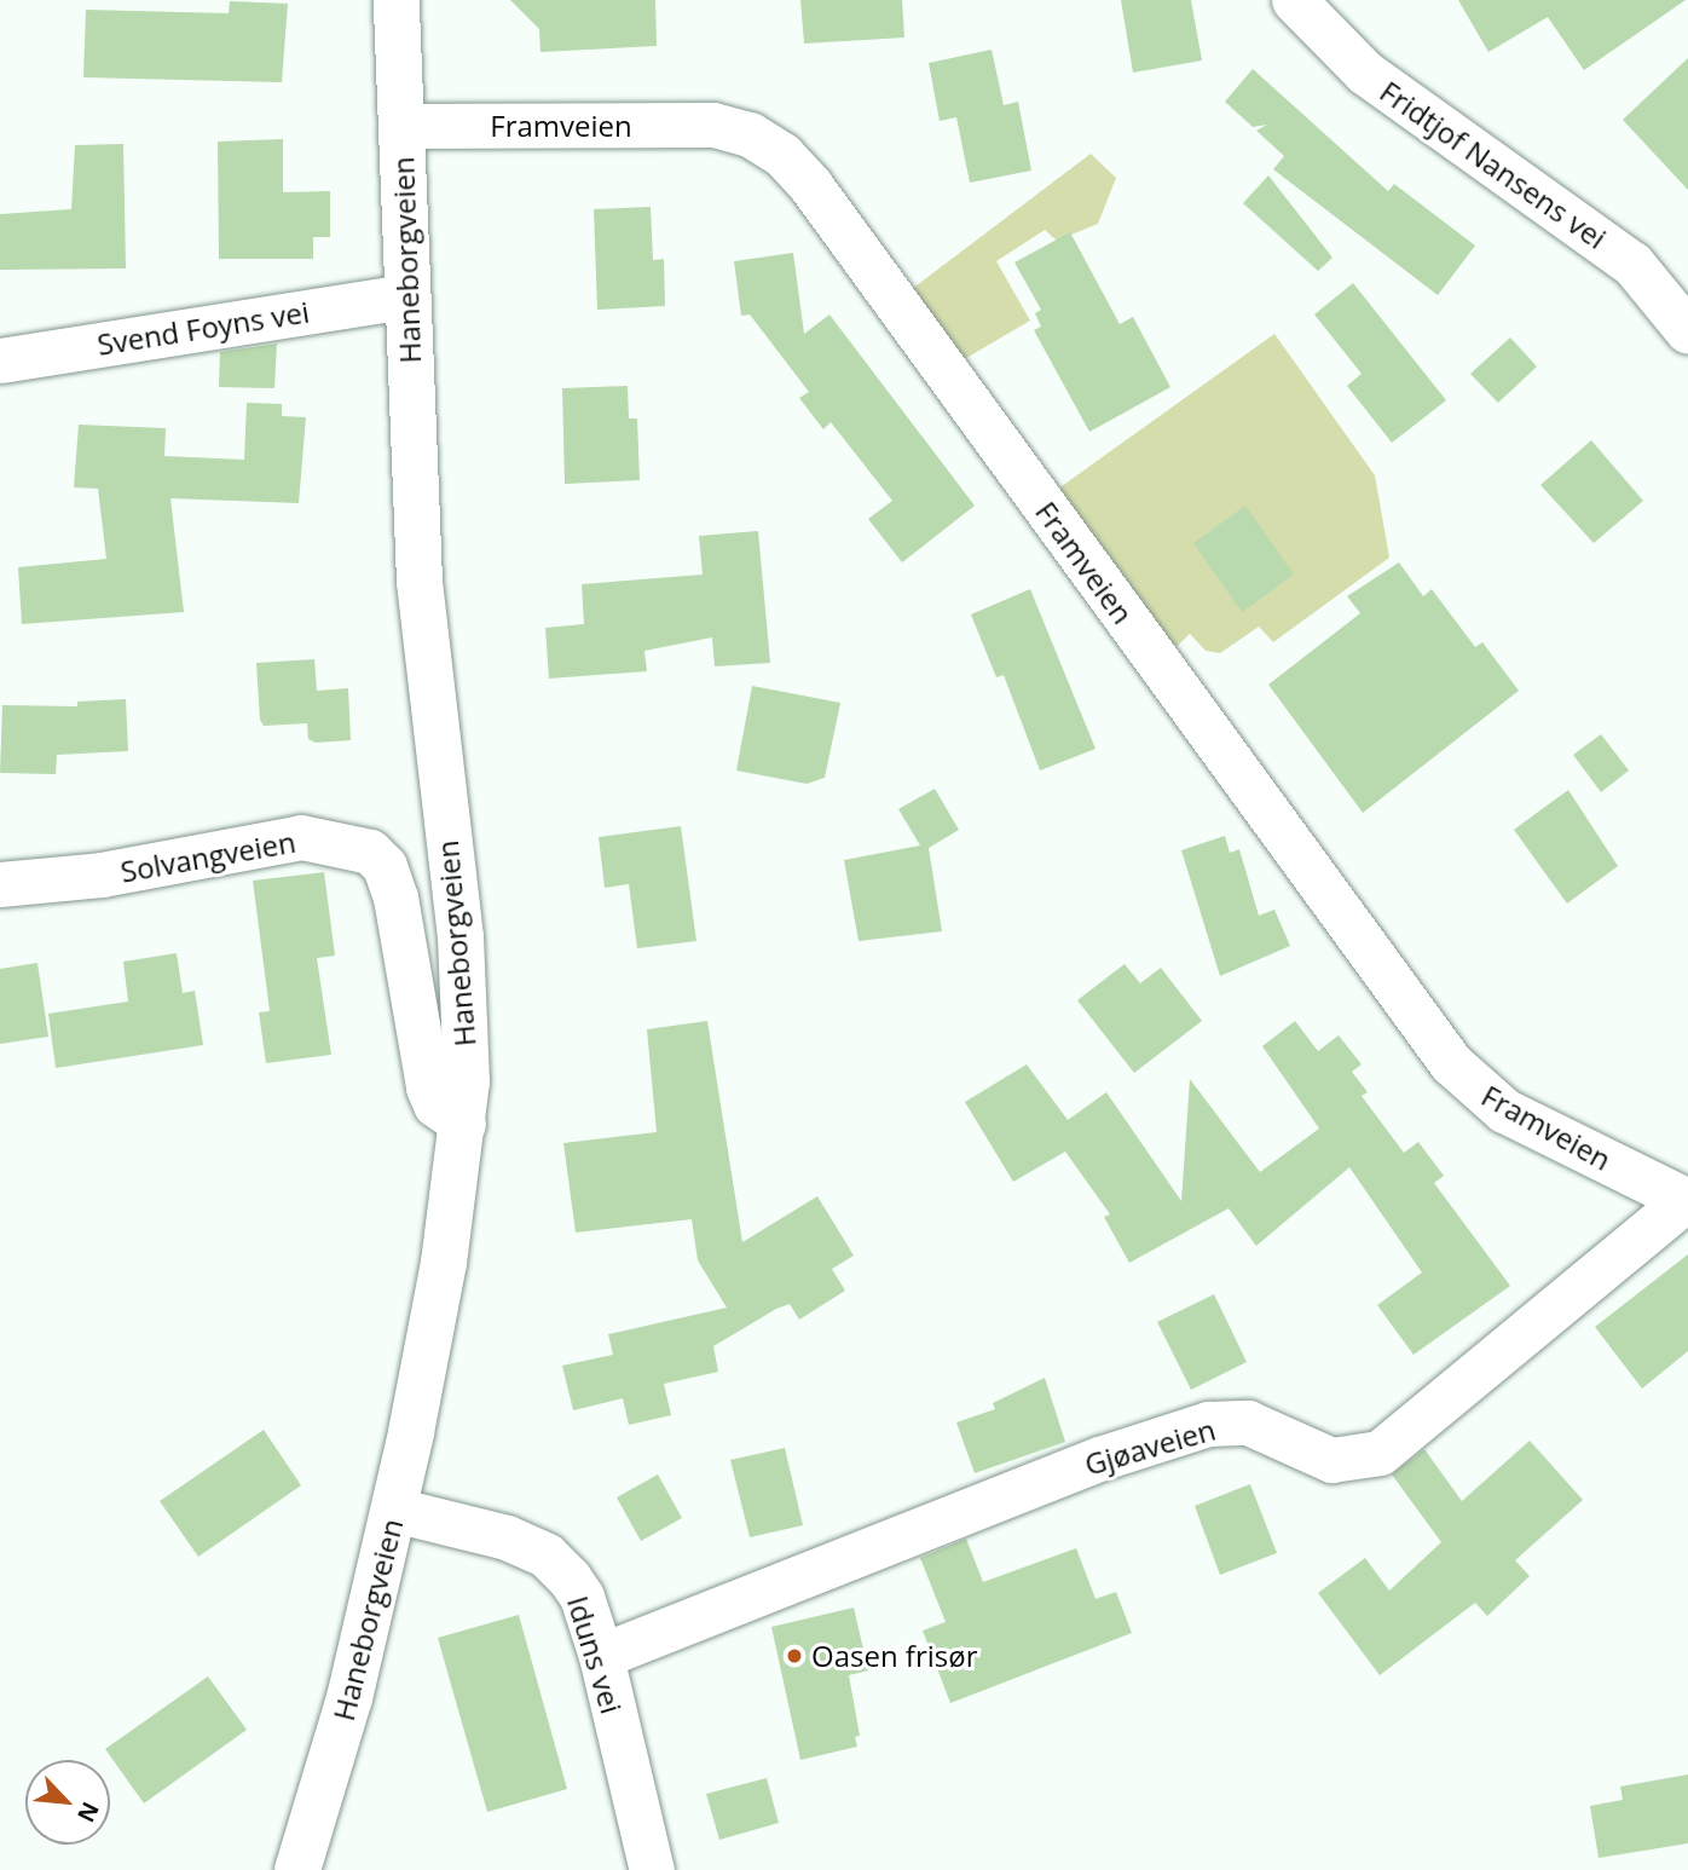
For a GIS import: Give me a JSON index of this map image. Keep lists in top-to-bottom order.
{
  "streets": {
    "street": [
      "Framveien",
      "Fridtjof Nansens vei",
      "Haneborgveien",
      "Svend Foyns vei",
      "Solvangveien",
      "Gjøaveien",
      "Iduns vei"
    ]
  },
  "crossings": [
    ["Framveien", "Haneborgveien"],
    ["Framveien", "Gjøaveien"],
    ["Haneborgveien", "Svend Foyns vei"],
    ["Haneborgveien", "Solvangveien"],
    ["Haneborgveien", "Iduns vei"],
    ["Gjøaveien", "Iduns vei"]
  ],
  "places": ["Oasen frisør"],
  "north": "bottom right"
}
